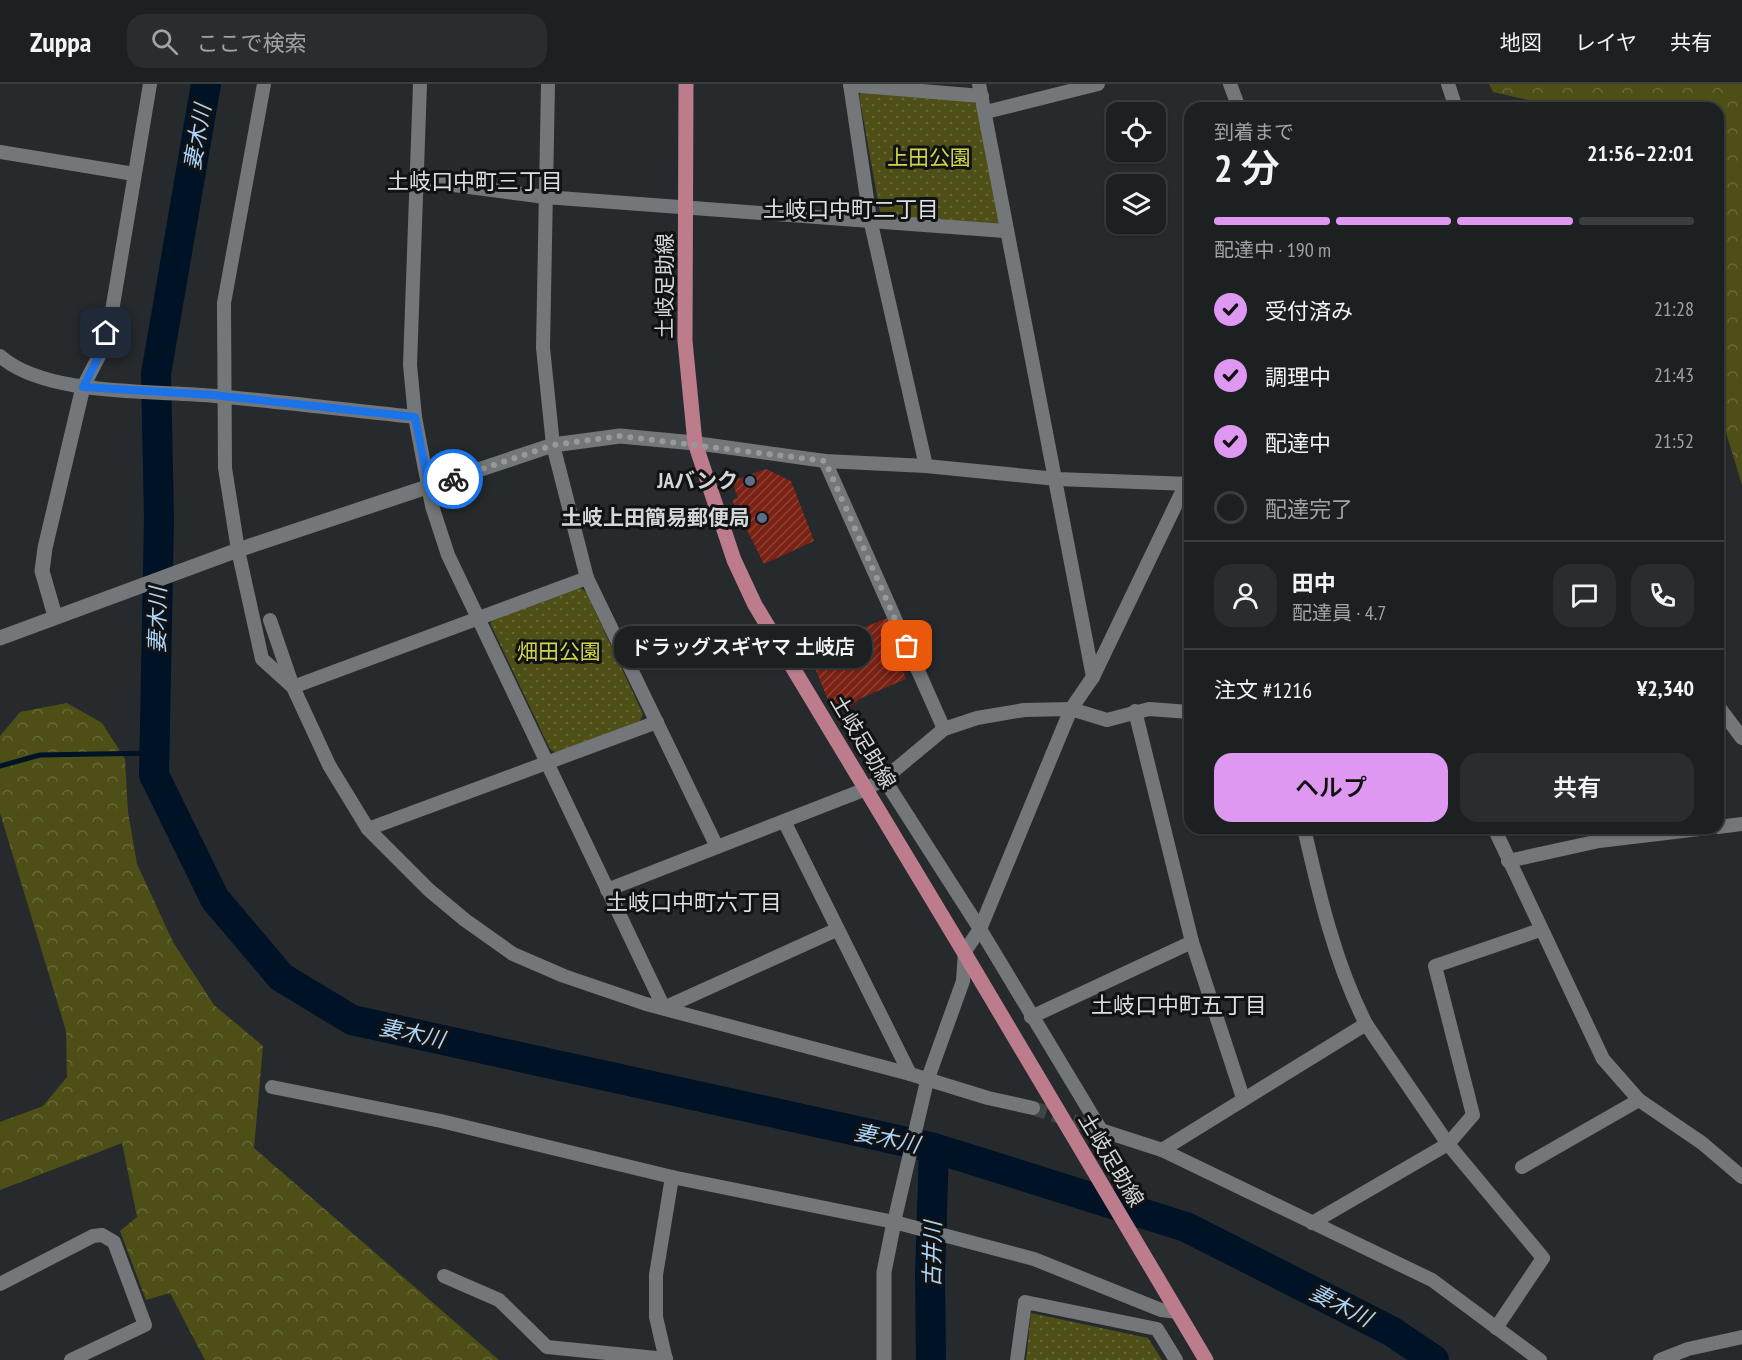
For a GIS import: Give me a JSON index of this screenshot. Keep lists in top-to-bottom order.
{
  "streets": {
    "main road": ["土岐足助線"]
  },
  "districts": [
    "土岐口中町三丁目",
    "土岐口中町二丁目",
    "土岐口中町六丁目",
    "土岐口中町五丁目"
  ],
  "water": ["妻木川", "古井川"],
  "parks": ["上田公園", "畑田公園"],
  "places": ["JAバンク", "土岐上田簡易郵便局", "ドラッグスギヤマ 土岐店"],
  "page": {
    "header": "Zuppa",
    "search": "ここで検索",
    "nav": ["地図", "レイヤ", "共有"],
    "heading": ["2 分", "到着まで", "21:56–22:01"],
    "panel": [
      "田中",
      "配達員 · 4.7",
      "注文 #1216",
      "¥2,340"
    ],
    "bar": "配達中 · 190 m",
    "list": [
      ["受付済み", "21:28"],
      ["調理中", "21:43"],
      ["配達中", "21:52"],
      "配達完了"
    ],
    "bubble": "ドラッグスギヤマ 土岐店",
    "buttons": ["ヘルプ", "共有"]
  }
}
